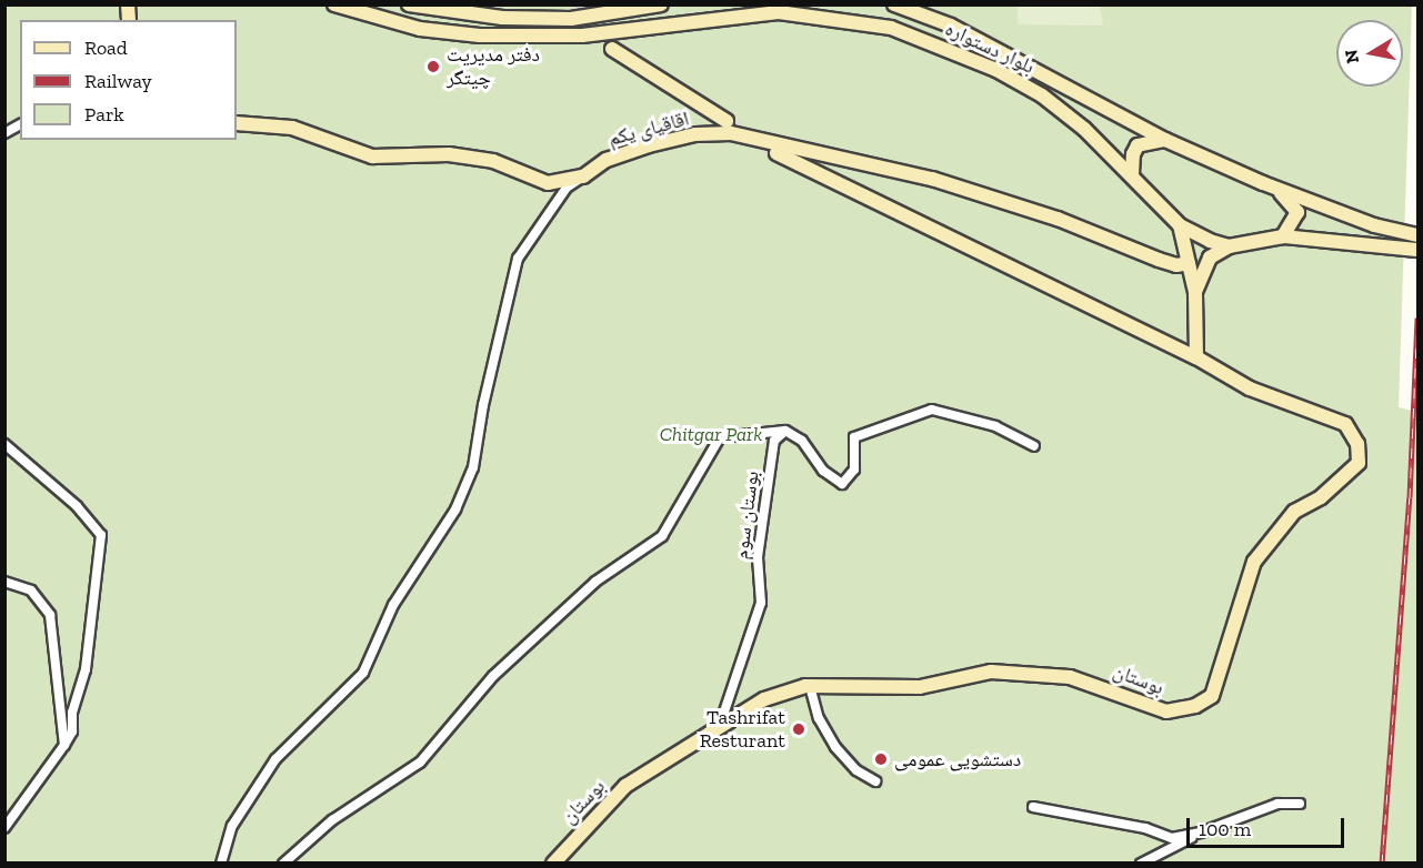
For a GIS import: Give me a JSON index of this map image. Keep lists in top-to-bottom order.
{
  "streets": {
    "street": [
      "بلوار دستواره",
      "اقاقیای یکم",
      "بوستان سوم",
      "بوستان"
    ]
  },
  "crossings": [
    ["بوستان سوم", "بوستان"]
  ],
  "parks": ["Chitgar Park"],
  "places": ["دفتر مدیریت چیتگر", "Tashrifat Resturant", "دستشویی عمومی"],
  "legend": ["Road", "Railway", "Park"],
  "scale_bar": "100 m",
  "north": "left"
}
